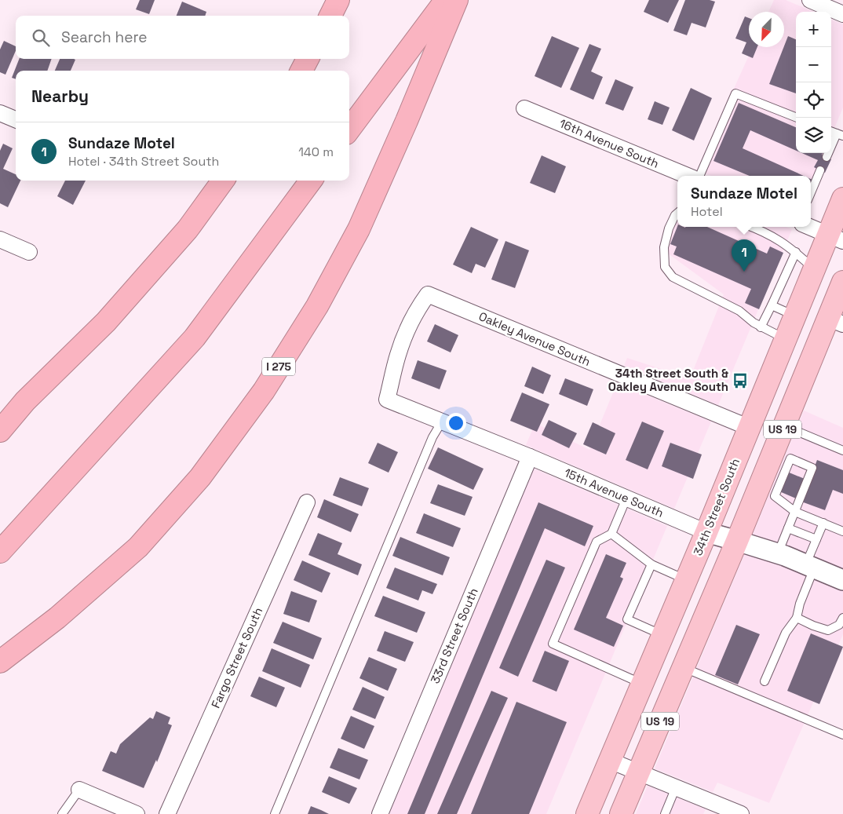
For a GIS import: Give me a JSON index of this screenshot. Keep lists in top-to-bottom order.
{
  "streets": {
    "highway": ["I 275", "US 19", "34th Street South"],
    "street": [
      "16th Avenue South",
      "Oakley Avenue South",
      "15th Avenue South",
      "33rd Street South",
      "Fargo Street South"
    ]
  },
  "crossings": [
    ["Oakley Avenue South", "15th Avenue South"],
    ["Oakley Avenue South", "34th Street South"],
    ["US 19", "15th Avenue South"],
    ["15th Avenue South", "34th Street South"],
    ["15th Avenue South", "33rd Street South"]
  ],
  "places": {
    "bus stop": ["34th Street South & Oakley Avenue South"]
  },
  "north": "bottom left",
  "page": {
    "map_buttons": ["+", "−"],
    "search": "Search here",
    "heading": "Nearby",
    "list": [
      {
        "mark": "1",
        "name": "Sundaze Motel",
        "note": "Hotel · 34th Street South",
        "value": "140 m"
      }
    ],
    "popup": ["Sundaze Motel", "Hotel"],
    "pins": "1"
  }
}
